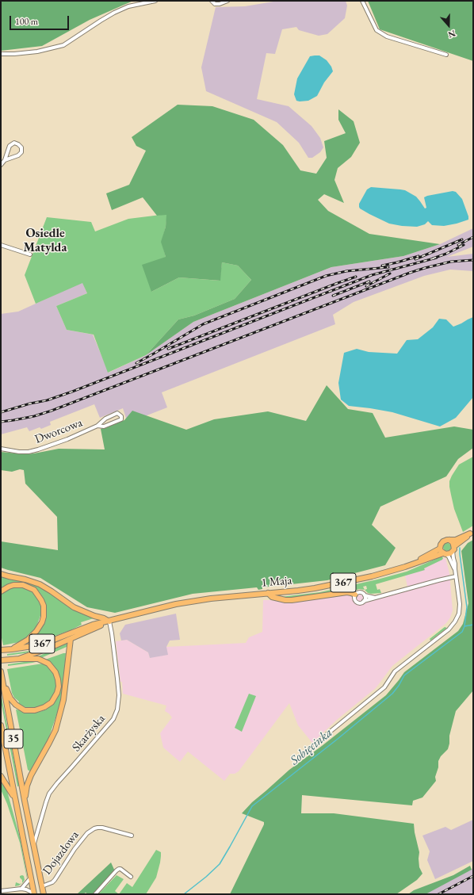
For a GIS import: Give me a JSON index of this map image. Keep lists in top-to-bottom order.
{
  "streets": {
    "main road": ["1 Maja", "367", "35"],
    "street": ["Dworcowa", "Skarżyska", "Dojazdowa"]
  },
  "crossings": [
    ["1 Maja", "367"],
    ["1 Maja", "Skarżyska"],
    ["Skarżyska", "35"],
    ["35", "Dojazdowa"]
  ],
  "districts": ["Osiedle Matylda"],
  "water": ["Sobięcinka"],
  "scale_bar": "100 m",
  "north": "bottom"
}
